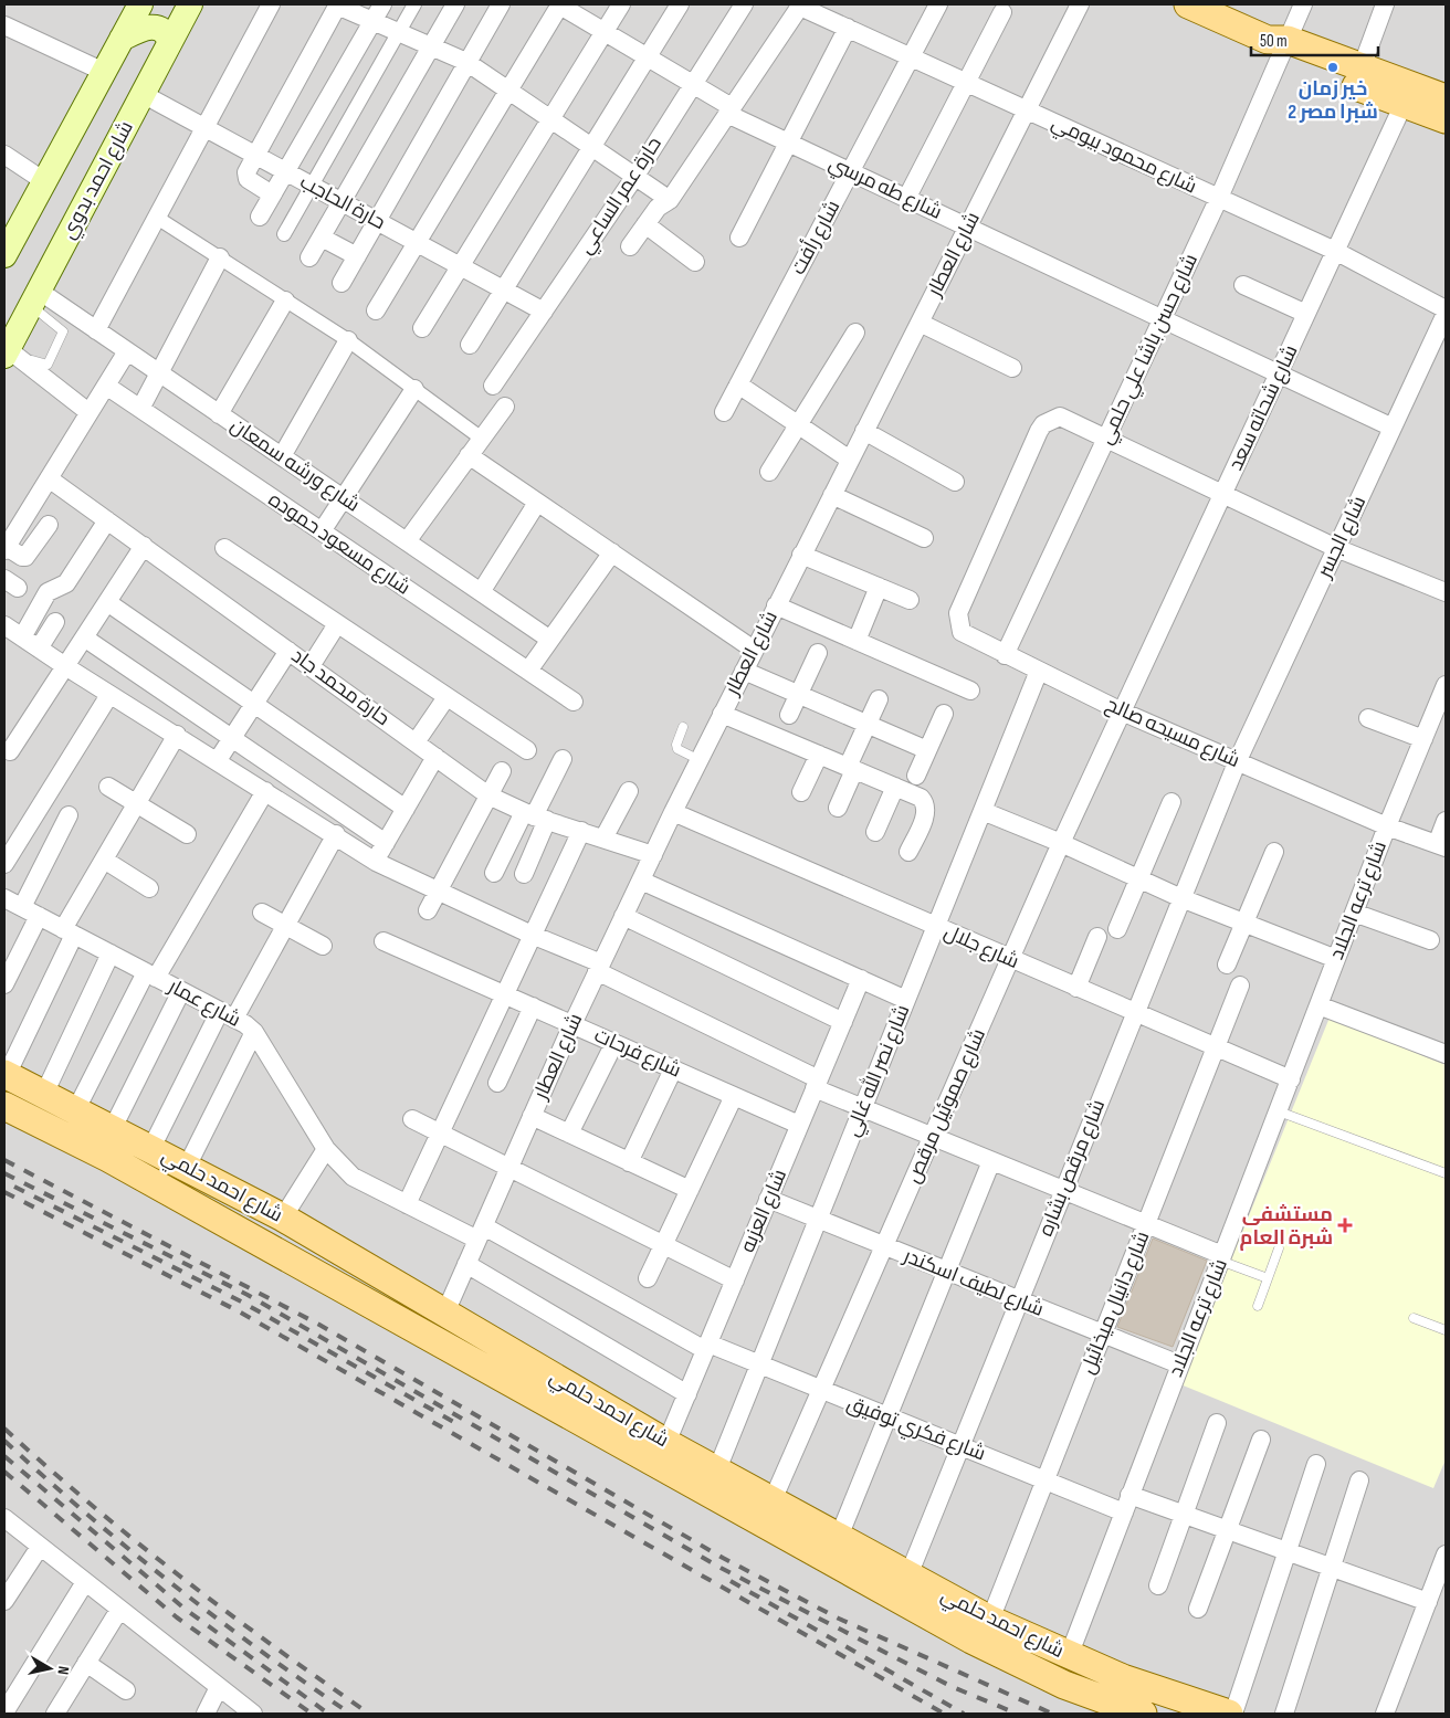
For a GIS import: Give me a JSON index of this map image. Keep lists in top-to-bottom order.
{
  "streets": {
    "main road": ["شارع احمد بدوي", "شارع احمد حلمي"],
    "street": [
      "شارع محمود بيومي",
      "شارع طه مرسي",
      "حارة عمر الساعي",
      "حارة الحاجب",
      "شارع رأفت",
      "شارع العطار",
      "شارع حسن باشا علي حلمي",
      "شارع شحاته سعد",
      "شارع ورشه سمعان",
      "شارع الجسر",
      "شارع مسعود حموده",
      "حارة محمد جاد",
      "شارع مسيحه صالح",
      "شارع ترعه الجلاد",
      "شارع جلال",
      "شارع عمار",
      "شارع فرحات",
      "شارع نصر الله غالي",
      "شارع صموئيل مرقص",
      "شارع مرقص بشاره",
      "شارع العزبه",
      "شارع لطيف اسكندر",
      "شارع دانيال ميخائيل",
      "شارع فكري توفيق"
    ]
  },
  "crossings": [
    ["شارع محمود بيومي", "شارع رأفت"],
    ["شارع محمود بيومي", "شارع العطار"],
    ["شارع محمود بيومي", "شارع حسن باشا علي حلمي"],
    ["شارع محمود بيومي", "شارع شحاته سعد"],
    ["شارع محمود بيومي", "شارع الجسر"],
    ["شارع احمد بدوي", "حارة الحاجب"],
    ["شارع احمد بدوي", "شارع ورشه سمعان"],
    ["شارع طه مرسي", "حارة عمر الساعي"],
    ["شارع طه مرسي", "شارع رأفت"],
    ["شارع طه مرسي", "شارع العطار"],
    ["شارع طه مرسي", "شارع حسن باشا علي حلمي"],
    ["شارع طه مرسي", "شارع شحاته سعد"],
    ["شارع طه مرسي", "شارع الجسر"],
    ["حارة عمر الساعي", "حارة الحاجب"],
    ["شارع العطار", "حارة محمد جاد"],
    ["شارع العطار", "شارع جلال"],
    ["شارع العطار", "شارع عمار"],
    ["شارع العطار", "شارع فرحات"],
    ["شارع العطار", "شارع احمد حلمي"],
    ["شارع العطار", "شارع فكري توفيق"],
    ["شارع حسن باشا علي حلمي", "شارع مسيحه صالح"],
    ["شارع شحاته سعد", "شارع مسيحه صالح"],
    ["شارع شحاته سعد", "شارع صموئيل مرقص"],
    ["شارع الجسر", "شارع مسيحه صالح"],
    ["شارع الجسر", "شارع مرقص بشاره"],
    ["شارع مسيحه صالح", "شارع ترعه الجلاد"],
    ["شارع مسيحه صالح", "شارع نصر الله غالي"],
    ["شارع مسيحه صالح", "شارع صموئيل مرقص"],
    ["شارع مسيحه صالح", "شارع مرقص بشاره"],
    ["شارع ترعه الجلاد", "شارع جلال"],
    ["شارع ترعه الجلاد", "شارع احمد حلمي"],
    ["شارع ترعه الجلاد", "شارع لطيف اسكندر"],
    ["شارع ترعه الجلاد", "شارع فكري توفيق"],
    ["شارع جلال", "شارع نصر الله غالي"],
    ["شارع جلال", "شارع صموئيل مرقص"],
    ["شارع جلال", "شارع مرقص بشاره"],
    ["شارع جلال", "شارع دانيال ميخائيل"],
    ["شارع عمار", "شارع فكري توفيق"],
    ["شارع فرحات", "شارع العزبه"],
    ["شارع نصر الله غالي", "شارع احمد حلمي"],
    ["شارع نصر الله غالي", "شارع لطيف اسكندر"],
    ["شارع نصر الله غالي", "شارع فكري توفيق"],
    ["شارع صموئيل مرقص", "شارع احمد حلمي"],
    ["شارع صموئيل مرقص", "شارع لطيف اسكندر"],
    ["شارع صموئيل مرقص", "شارع فكري توفيق"],
    ["شارع مرقص بشاره", "شارع احمد حلمي"],
    ["شارع مرقص بشاره", "شارع لطيف اسكندر"],
    ["شارع مرقص بشاره", "شارع فكري توفيق"],
    ["شارع احمد حلمي", "شارع العزبه"],
    ["شارع احمد حلمي", "شارع دانيال ميخائيل"],
    ["شارع العزبه", "شارع لطيف اسكندر"],
    ["شارع العزبه", "شارع فكري توفيق"],
    ["شارع لطيف اسكندر", "شارع دانيال ميخائيل"],
    ["شارع دانيال ميخائيل", "شارع فكري توفيق"]
  ],
  "places": {
    "other": ["خير زمان شبرا مصر 2"],
    "health": ["مستشفى شبرة العام"]
  },
  "scale_bar": "50 m",
  "north": "right"
}
